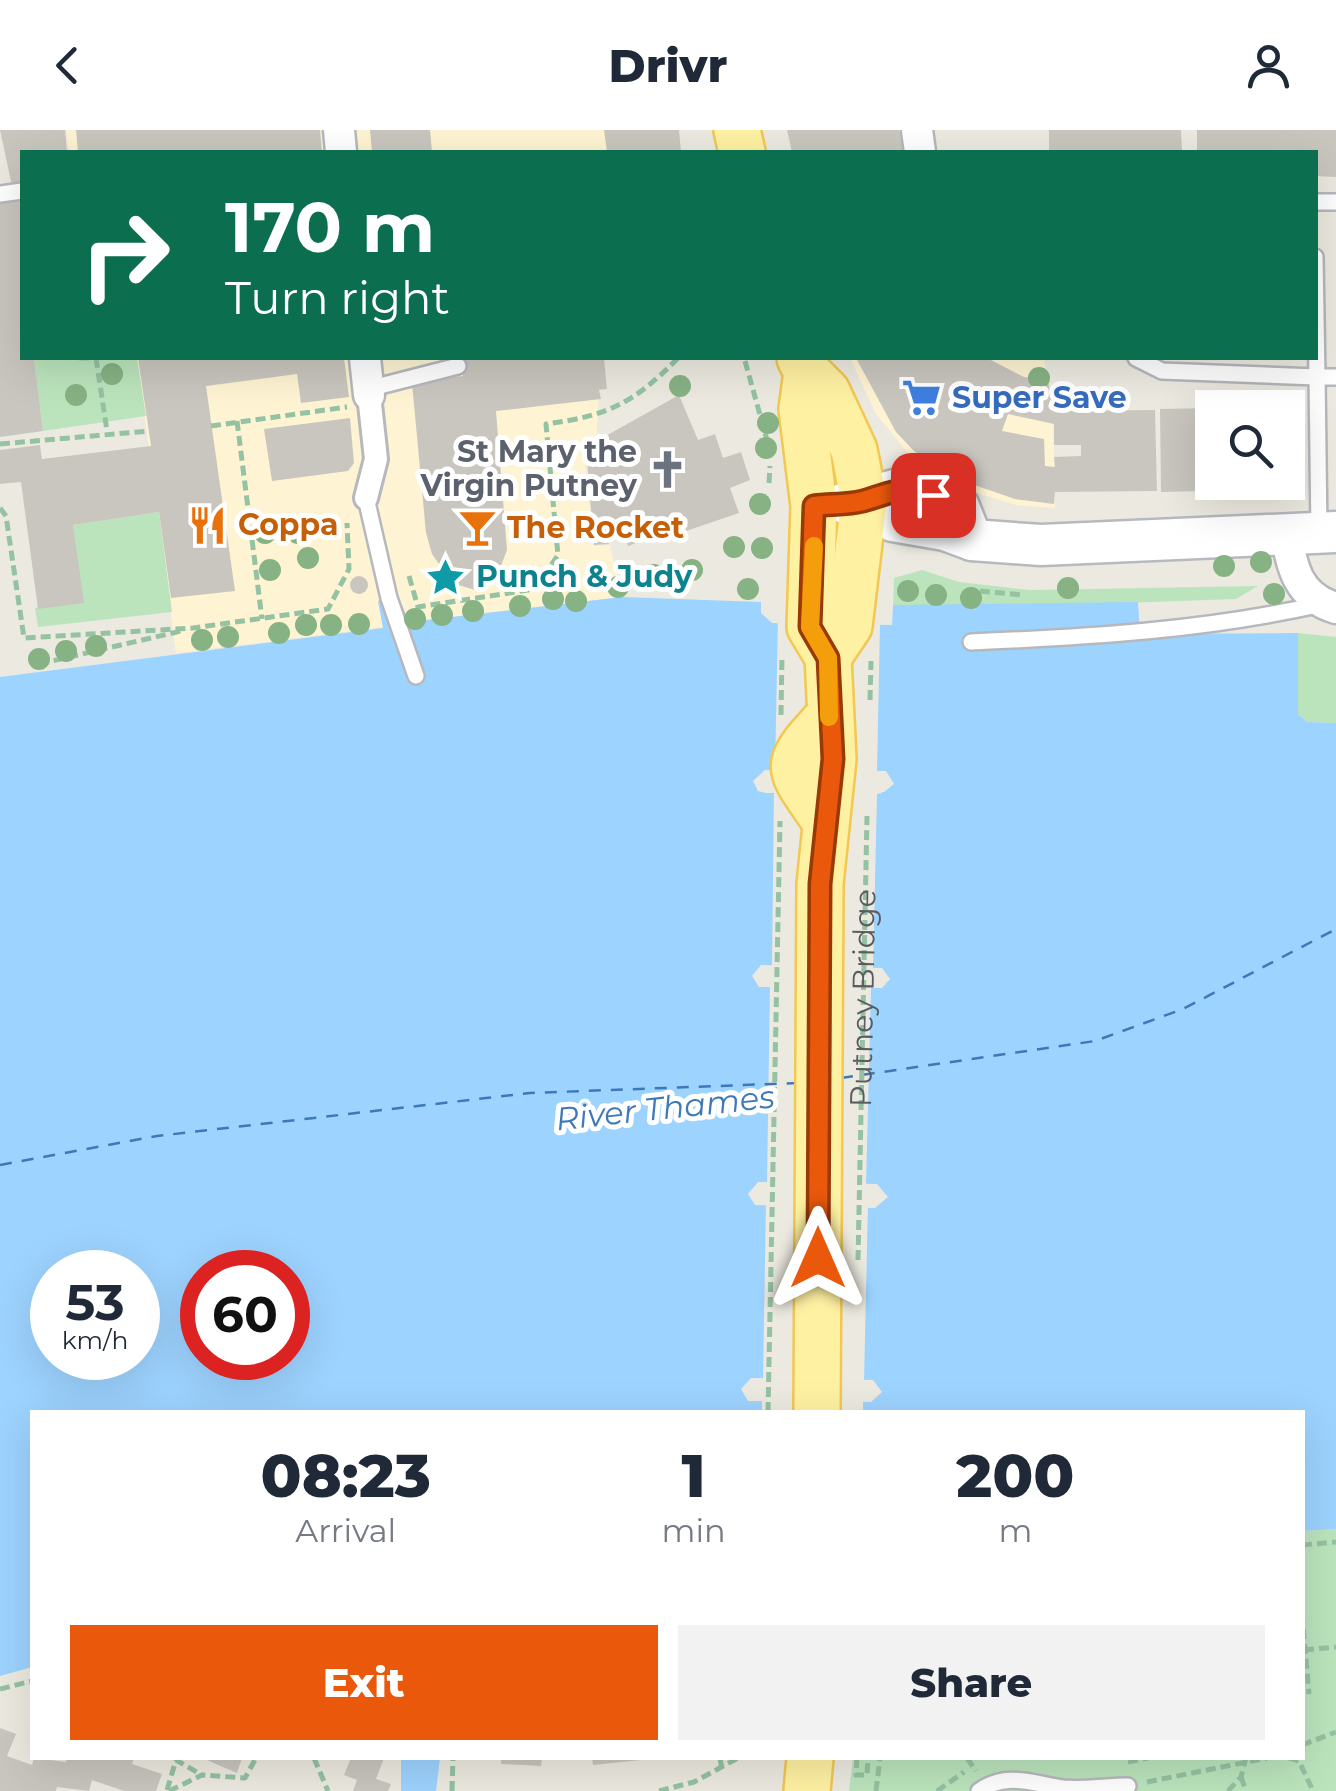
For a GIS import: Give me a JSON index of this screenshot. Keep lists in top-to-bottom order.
{
  "streets": {
    "main road": ["Putney Bridge"]
  },
  "water": ["River Thames"],
  "places": {
    "supermarket": ["Super Save"],
    "church": ["St Mary the Virgin Putney"],
    "restaurant": ["Coppa"],
    "bar": ["The Rocket"],
    "place": ["Punch & Judy"]
  },
  "page": {
    "header": "Drivr",
    "turn": ["170 m", "Turn right"],
    "speed": "53 km/h",
    "limit": "60",
    "eta": [
      "08:23",
      "Arrival",
      "1",
      "min",
      "200",
      "m"
    ],
    "buttons": ["Exit", "Share"]
  }
}
